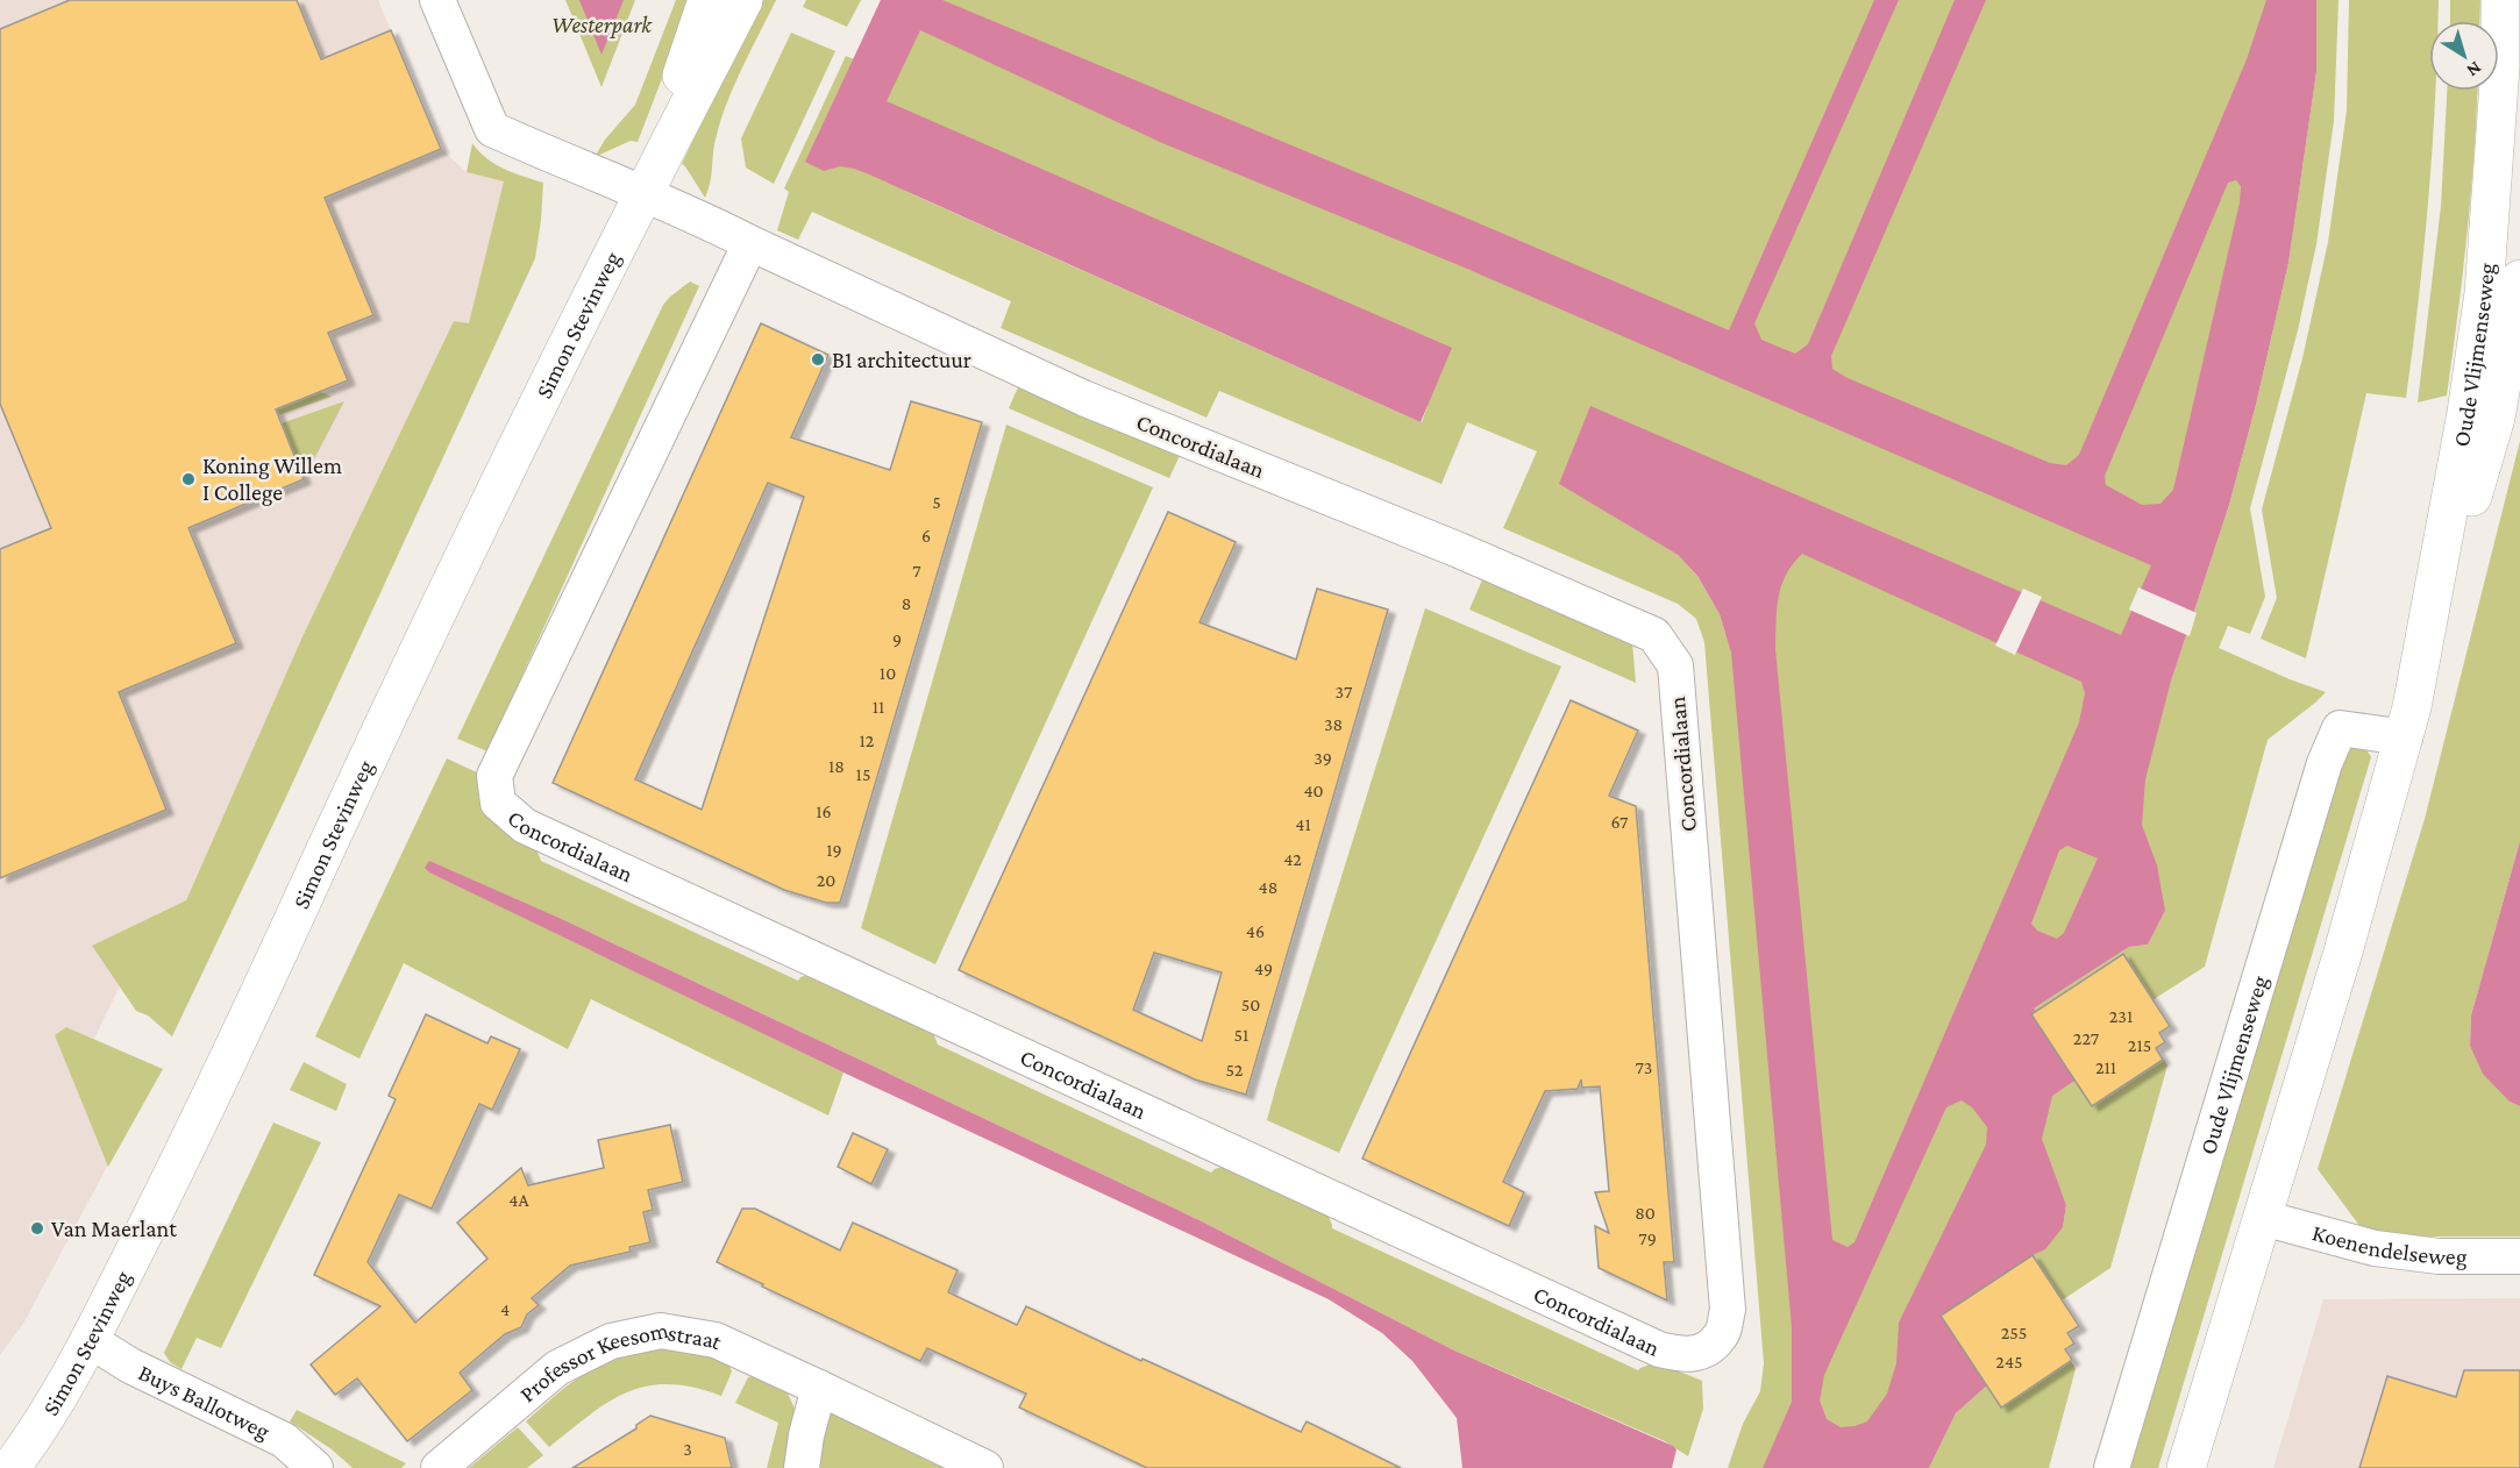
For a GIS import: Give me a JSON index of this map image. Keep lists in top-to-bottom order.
{
  "streets": {
    "street": [
      "Simon Stevinweg",
      "Oude Vlijmenseweg",
      "Concordialaan",
      "Koenendelseweg",
      "Professor Keesomstraat",
      "Buys Ballotweg"
    ]
  },
  "crossings": [
    ["Simon Stevinweg", "Concordialaan"],
    ["Simon Stevinweg", "Buys Ballotweg"],
    ["Oude Vlijmenseweg", "Koenendelseweg"]
  ],
  "parks": ["Westerpark"],
  "places": ["B1 architectuur", "Koning Willem I College", "Van Maerlant"],
  "house_numbers": [
    "5",
    "6",
    "7",
    "8",
    "9",
    "10",
    "37",
    "11",
    "38",
    "12",
    "39",
    "18",
    "15",
    "40",
    "16",
    "67",
    "41",
    "19",
    "42",
    "20",
    "48",
    "46",
    "49",
    "50",
    "231",
    "51",
    "227",
    "215",
    "73",
    "211",
    "52",
    "4A",
    "80",
    "79",
    "4",
    "255",
    "245",
    "3"
  ],
  "north": "bottom right"
}
